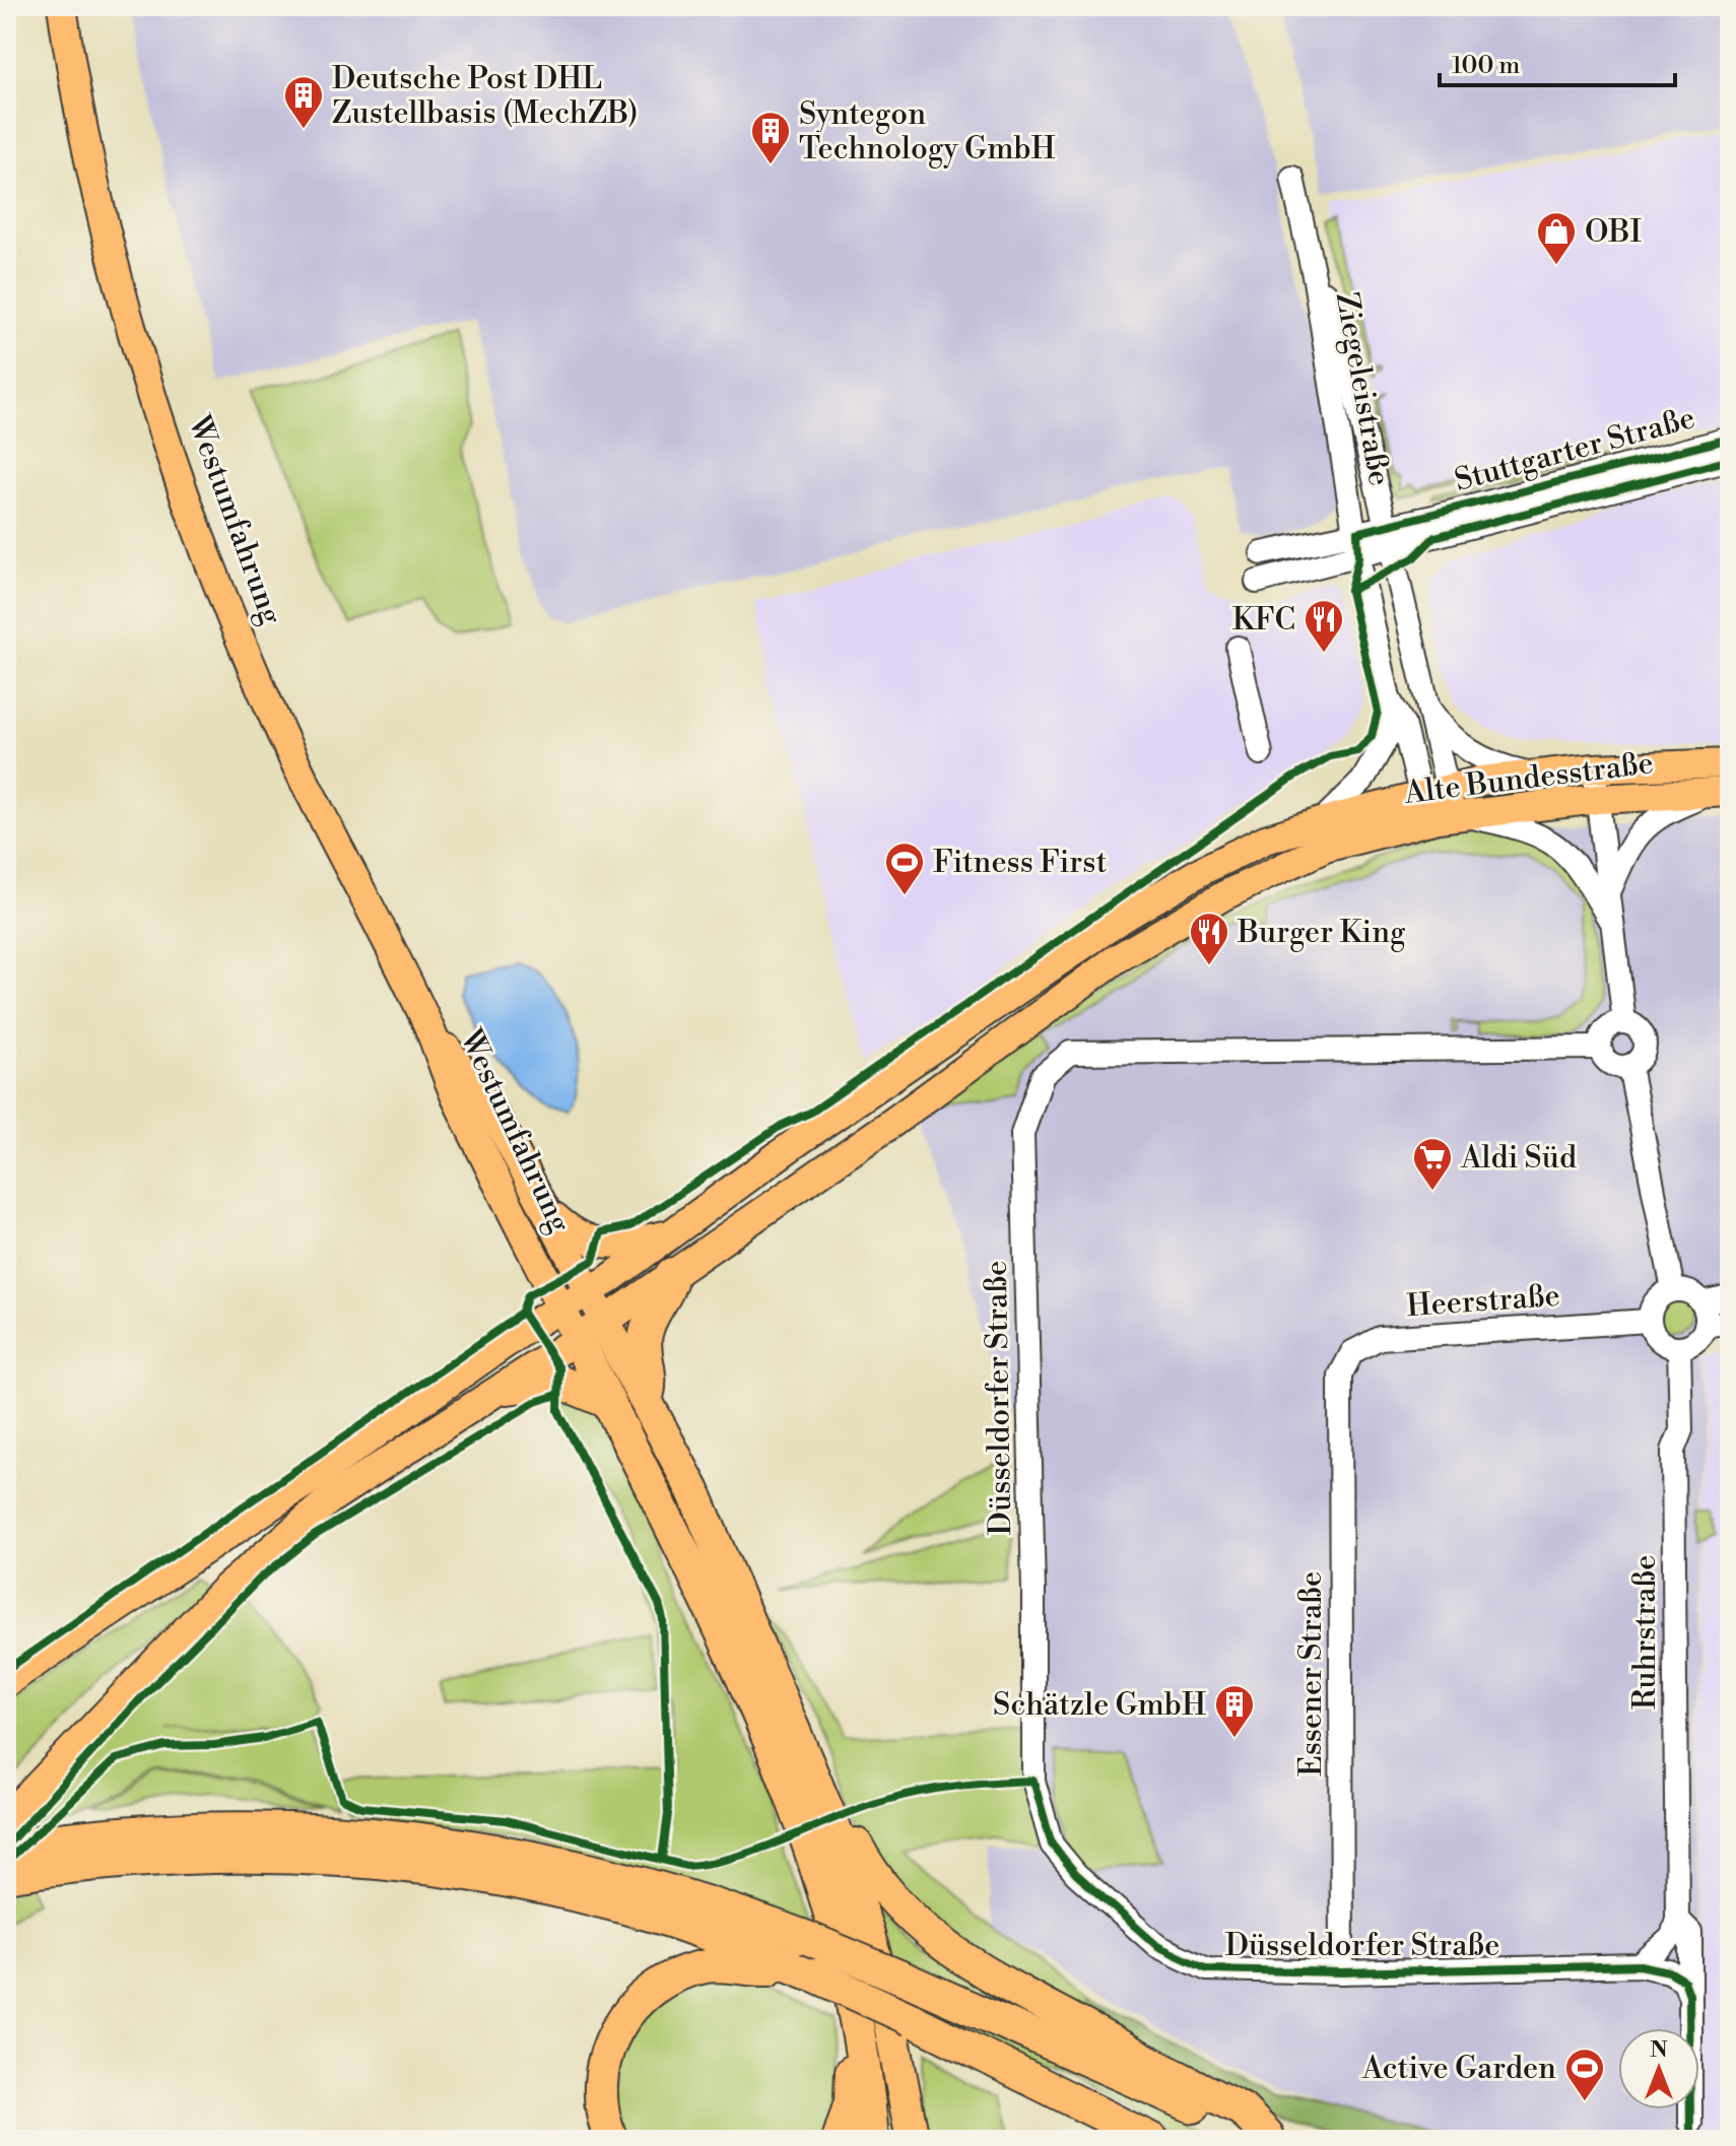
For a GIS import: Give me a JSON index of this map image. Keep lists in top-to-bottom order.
{
  "streets": {
    "main road": ["Westumfahrung", "Alte Bundesstraße"],
    "street": [
      "Ziegeleistraße",
      "Stuttgarter Straße",
      "Heerstraße",
      "Düsseldorfer Straße",
      "Ruhrstraße",
      "Essener Straße"
    ]
  },
  "crossings": [
    ["Ziegeleistraße", "Stuttgarter Straße"],
    ["Ziegeleistraße", "Alte Bundesstraße"],
    ["Westumfahrung", "Alte Bundesstraße"],
    ["Heerstraße", "Ruhrstraße"],
    ["Heerstraße", "Essener Straße"],
    ["Düsseldorfer Straße", "Essener Straße"]
  ],
  "places": {
    "building": ["Deutsche Post DHL Zustellbasis (MechZB)", "Syntegon Technology GmbH", "Schätzle GmbH"],
    "shop": ["OBI"],
    "restaurant": ["KFC", "Burger King"],
    "sports": ["Fitness First", "Active Garden"],
    "supermarket": ["Aldi Süd"]
  },
  "scale_bar": "100 m",
  "north": "top"
}
